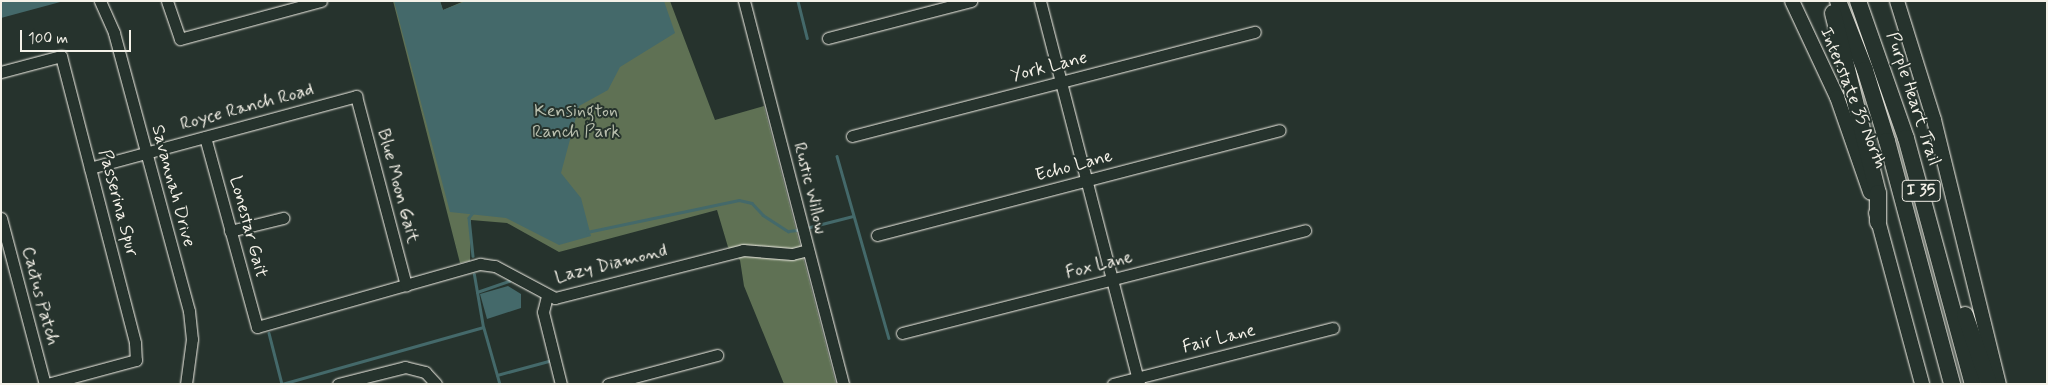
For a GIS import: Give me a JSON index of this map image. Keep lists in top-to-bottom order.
{
  "streets": {
    "highway": ["Purple Heart Trail", "I 35"],
    "main road": ["Interstate 35 North"],
    "street": [
      "York Lane",
      "Royce Ranch Road",
      "Echo Lane",
      "Savannah Drive",
      "Blue Moon Gait",
      "Rustic Willow",
      "Passerina Spur",
      "Lonestar Gait",
      "Lazy Diamond",
      "Fox Lane",
      "Cactus Patch",
      "Fair Lane"
    ]
  },
  "crossings": [
    ["Royce Ranch Road", "Savannah Drive"],
    ["Royce Ranch Road", "Blue Moon Gait"],
    ["Royce Ranch Road", "Passerina Spur"],
    ["Royce Ranch Road", "Lonestar Gait"],
    ["Blue Moon Gait", "Lazy Diamond"],
    ["Rustic Willow", "Lazy Diamond"],
    ["Passerina Spur", "Cactus Patch"],
    ["Lonestar Gait", "Lazy Diamond"]
  ],
  "parks": ["Kensington Ranch Park"],
  "scale_bar": "100 m"
}
